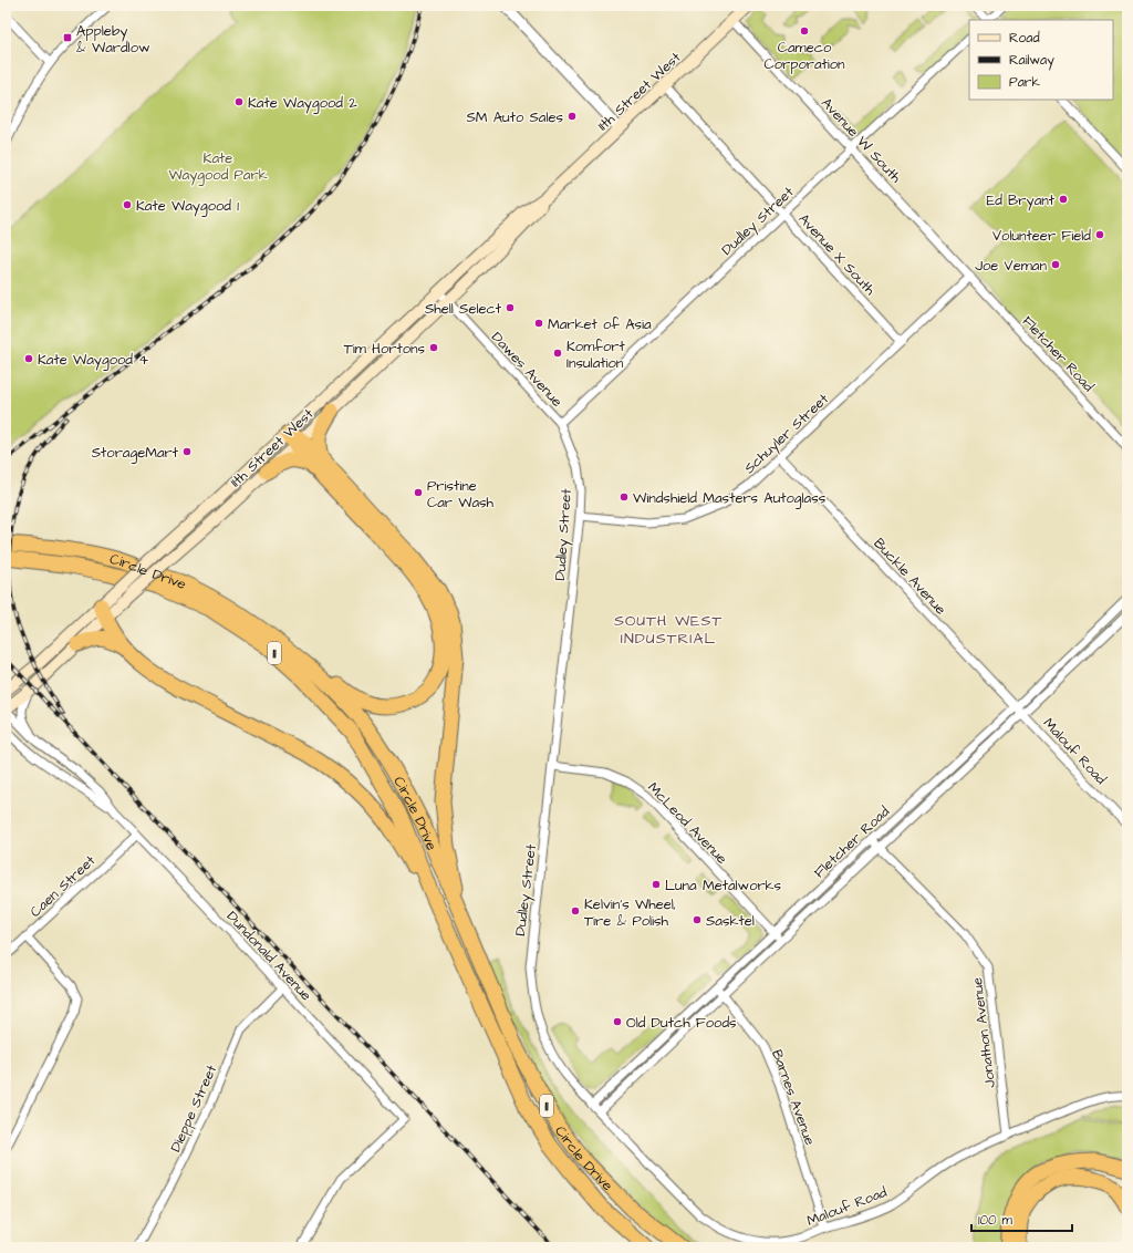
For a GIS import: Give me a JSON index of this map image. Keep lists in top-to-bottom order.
{
  "streets": {
    "highway": ["Circle Drive", "11"],
    "main road": ["11th Street West"],
    "street": [
      "Avenue W South",
      "Dudley Street",
      "Avenue X South",
      "Fletcher Road",
      "Dawes Avenue",
      "Schuyler Street",
      "Buckle Avenue",
      "Malouf Road",
      "McLeod Avenue",
      "Caen Street",
      "Dundonald Avenue",
      "Jonathon Avenue",
      "Barnes Avenue",
      "Dieppe Street"
    ]
  },
  "crossings": [
    ["11th Street West", "Avenue W South"],
    ["11th Street West", "Avenue X South"],
    ["11th Street West", "Dawes Avenue"],
    ["11th Street West", "Dundonald Avenue"],
    ["Avenue W South", "Dudley Street"],
    ["Avenue W South", "Fletcher Road"],
    ["Avenue W South", "Schuyler Street"],
    ["Dudley Street", "Avenue X South"],
    ["Dudley Street", "Fletcher Road"],
    ["Dudley Street", "Dawes Avenue"],
    ["Dudley Street", "Schuyler Street"],
    ["Dudley Street", "Malouf Road"],
    ["Dudley Street", "McLeod Avenue"],
    ["Avenue X South", "Schuyler Street"],
    ["Fletcher Road", "Schuyler Street"],
    ["Fletcher Road", "Buckle Avenue"],
    ["Fletcher Road", "Malouf Road"],
    ["Fletcher Road", "McLeod Avenue"],
    ["Fletcher Road", "Jonathon Avenue"],
    ["Fletcher Road", "Barnes Avenue"],
    ["Schuyler Street", "Buckle Avenue"],
    ["Buckle Avenue", "Malouf Road"],
    ["Malouf Road", "Jonathon Avenue"],
    ["Malouf Road", "Barnes Avenue"],
    ["Caen Street", "Dundonald Avenue"],
    ["Dundonald Avenue", "Dieppe Street"]
  ],
  "districts": ["SOUTH WEST INDUSTRIAL"],
  "parks": ["Kate Waygood Park"],
  "places": {
    "other": [
      "Cameco Corporation",
      "Kate Waygood 2",
      "SM Auto Sales",
      "Ed Bryant",
      "Kate Waygood 1",
      "Volunteer Field",
      "Joe Veman",
      "Shell Select",
      "Market of Asia",
      "Tim Hortons",
      "Komfort Insulation",
      "Kate Waygood 4",
      "StorageMart",
      "Pristine Car Wash",
      "Windshield Masters Autoglass",
      "Luna Metalworks",
      "Kelvin's Wheel, Tire & Polish",
      "Sasktel",
      "Old Dutch Foods"
    ],
    "transit": ["Appleby & Wardlow"]
  },
  "legend": ["Road", "Railway", "Park"],
  "scale_bar": "100 m"
}
